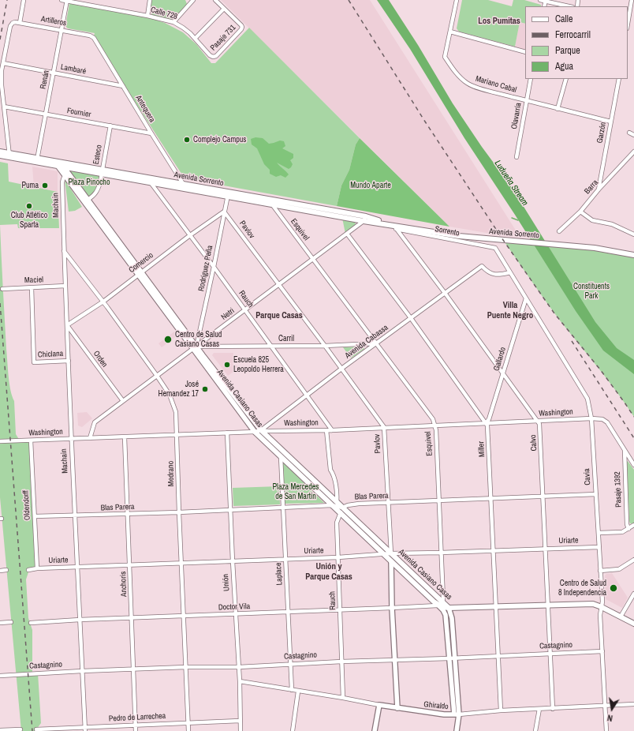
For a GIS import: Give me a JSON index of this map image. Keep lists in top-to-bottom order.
{
  "streets": {
    "main road": ["Avenida Sorrento", "Avenida Casiano Casas"],
    "street": [
      "Calle 728",
      "Artilleros",
      "Pasaje 731",
      "Lambaré",
      "Renán",
      "Mariano Cabal",
      "Antequera",
      "Fournier",
      "Olavarría",
      "Garzón",
      "Esteco",
      "Barra",
      "Machain",
      "Pavlov",
      "Esquivel",
      "Sorrento",
      "Comercio",
      "Rodríguez Peña",
      "Maciel",
      "Rauch",
      "Netri",
      "Carril",
      "Avenida Cabassa",
      "Chiclana",
      "Orden",
      "Gallardo",
      "Washington",
      "Calvo",
      "Miller",
      "Medrano",
      "Cavia",
      "Pasaje 1392",
      "Blas Parera",
      "Oldendorff",
      "Uriarte",
      "Laplace",
      "Unión",
      "Anchoris",
      "Doctor Vila",
      "Castagnino",
      "Ghiraldo",
      "Pedro de Larrechea"
    ]
  },
  "crossings": [
    ["Calle 728", "Pasaje 731"],
    ["Calle 728", "Renán"],
    ["Artilleros", "Lambaré"],
    ["Artilleros", "Renán"],
    ["Artilleros", "Antequera"],
    ["Lambaré", "Renán"],
    ["Lambaré", "Antequera"],
    ["Renán", "Fournier"],
    ["Renán", "Avenida Sorrento"],
    ["Mariano Cabal", "Olavarría"],
    ["Mariano Cabal", "Garzón"],
    ["Antequera", "Fournier"],
    ["Antequera", "Avenida Sorrento"],
    ["Fournier", "Esteco"],
    ["Garzón", "Barra"],
    ["Esteco", "Avenida Sorrento"],
    ["Esteco", "Avenida Casiano Casas"],
    ["Avenida Sorrento", "Esquivel"],
    ["Avenida Sorrento", "Sorrento"],
    ["Avenida Sorrento", "Rodríguez Peña"],
    ["Avenida Sorrento", "Rauch"],
    ["Avenida Sorrento", "Netri"],
    ["Avenida Sorrento", "Avenida Casiano Casas"],
    ["Avenida Sorrento", "Calvo"],
    ["Machain", "Comercio"],
    ["Machain", "Maciel"],
    ["Machain", "Chiclana"],
    ["Machain", "Orden"],
    ["Machain", "Avenida Casiano Casas"],
    ["Machain", "Washington"],
    ["Machain", "Medrano"],
    ["Machain", "Blas Parera"],
    ["Machain", "Uriarte"],
    ["Machain", "Doctor Vila"],
    ["Machain", "Castagnino"],
    ["Machain", "Pedro de Larrechea"],
    ["Pavlov", "Comercio"],
    ["Pavlov", "Rodríguez Peña"],
    ["Pavlov", "Netri"],
    ["Pavlov", "Carril"],
    ["Pavlov", "Avenida Cabassa"],
    ["Pavlov", "Avenida Casiano Casas"],
    ["Pavlov", "Washington"],
    ["Pavlov", "Blas Parera"],
    ["Pavlov", "Uriarte"],
    ["Pavlov", "Doctor Vila"],
    ["Pavlov", "Castagnino"],
    ["Pavlov", "Ghiraldo"],
    ["Esquivel", "Netri"],
    ["Esquivel", "Carril"],
    ["Esquivel", "Avenida Cabassa"],
    ["Esquivel", "Avenida Casiano Casas"],
    ["Esquivel", "Washington"],
    ["Esquivel", "Blas Parera"],
    ["Esquivel", "Uriarte"],
    ["Esquivel", "Doctor Vila"],
    ["Sorrento", "Calvo"],
    ["Sorrento", "Cavia"],
    ["Comercio", "Rodríguez Peña"],
    ["Comercio", "Rauch"],
    ["Comercio", "Orden"],
    ["Comercio", "Avenida Casiano Casas"],
    ["Comercio", "Medrano"],
    ["Rodríguez Peña", "Rauch"],
    ["Rodríguez Peña", "Netri"],
    ["Rodríguez Peña", "Carril"],
    ["Rodríguez Peña", "Avenida Casiano Casas"],
    ["Maciel", "Chiclana"],
    ["Rauch", "Netri"],
    ["Rauch", "Carril"],
    ["Rauch", "Avenida Cabassa"],
    ["Rauch", "Avenida Casiano Casas"],
    ["Rauch", "Washington"],
    ["Rauch", "Uriarte"],
    ["Rauch", "Doctor Vila"],
    ["Rauch", "Castagnino"],
    ["Rauch", "Ghiraldo"],
    ["Netri", "Carril"],
    ["Netri", "Orden"],
    ["Netri", "Avenida Casiano Casas"],
    ["Netri", "Washington"],
    ["Netri", "Miller"],
    ["Netri", "Medrano"],
    ["Carril", "Avenida Cabassa"],
    ["Carril", "Avenida Casiano Casas"],
    ["Avenida Cabassa", "Avenida Casiano Casas"],
    ["Avenida Cabassa", "Washington"],
    ["Avenida Cabassa", "Calvo"],
    ["Avenida Cabassa", "Miller"],
    ["Avenida Cabassa", "Cavia"],
    ["Gallardo", "Washington"],
    ["Gallardo", "Calvo"],
    ["Gallardo", "Miller"],
    ["Gallardo", "Cavia"],
    ["Avenida Casiano Casas", "Washington"],
    ["Avenida Casiano Casas", "Calvo"],
    ["Avenida Casiano Casas", "Miller"],
    ["Avenida Casiano Casas", "Cavia"],
    ["Avenida Casiano Casas", "Blas Parera"],
    ["Avenida Casiano Casas", "Uriarte"],
    ["Avenida Casiano Casas", "Laplace"],
    ["Avenida Casiano Casas", "Doctor Vila"],
    ["Washington", "Calvo"],
    ["Washington", "Miller"],
    ["Washington", "Medrano"],
    ["Washington", "Cavia"],
    ["Washington", "Pasaje 1392"],
    ["Washington", "Oldendorff"],
    ["Washington", "Unión"],
    ["Washington", "Anchoris"],
    ["Calvo", "Blas Parera"],
    ["Calvo", "Uriarte"],
    ["Calvo", "Castagnino"],
    ["Calvo", "Ghiraldo"],
    ["Miller", "Blas Parera"],
    ["Miller", "Uriarte"],
    ["Miller", "Castagnino"],
    ["Miller", "Ghiraldo"],
    ["Medrano", "Blas Parera"],
    ["Medrano", "Uriarte"],
    ["Medrano", "Doctor Vila"],
    ["Medrano", "Castagnino"],
    ["Medrano", "Pedro de Larrechea"],
    ["Cavia", "Blas Parera"],
    ["Cavia", "Uriarte"],
    ["Cavia", "Castagnino"],
    ["Cavia", "Ghiraldo"],
    ["Blas Parera", "Oldendorff"],
    ["Blas Parera", "Laplace"],
    ["Blas Parera", "Unión"],
    ["Blas Parera", "Anchoris"],
    ["Oldendorff", "Uriarte"],
    ["Uriarte", "Laplace"],
    ["Uriarte", "Unión"],
    ["Uriarte", "Anchoris"],
    ["Laplace", "Doctor Vila"],
    ["Laplace", "Castagnino"],
    ["Laplace", "Ghiraldo"],
    ["Unión", "Doctor Vila"],
    ["Unión", "Castagnino"],
    ["Unión", "Ghiraldo"],
    ["Unión", "Pedro de Larrechea"],
    ["Anchoris", "Doctor Vila"],
    ["Anchoris", "Castagnino"],
    ["Anchoris", "Pedro de Larrechea"]
  ],
  "districts": [
    "Los Pumitas",
    "Villa Puente Negro",
    "Parque Casas",
    "Unión y Parque Casas"
  ],
  "water": ["Ludueña Stream"],
  "parks": [
    "Plaza Pinocho",
    "Mundo Aparte",
    "Constituents Park",
    "Plaza Mercedes de San Martín"
  ],
  "places": [
    "Complejo Campus",
    "Puma",
    "Club Atlético Sparta",
    "Centro de Salud Casiano Casas",
    "Escuela 825 Leopoldo Herrera",
    "José Hernandez 17",
    "Centro de Salud 8 Independencia"
  ],
  "legend": [
    "Calle",
    "Ferrocarril",
    "Parque",
    "Agua"
  ],
  "north": "bottom"
}
